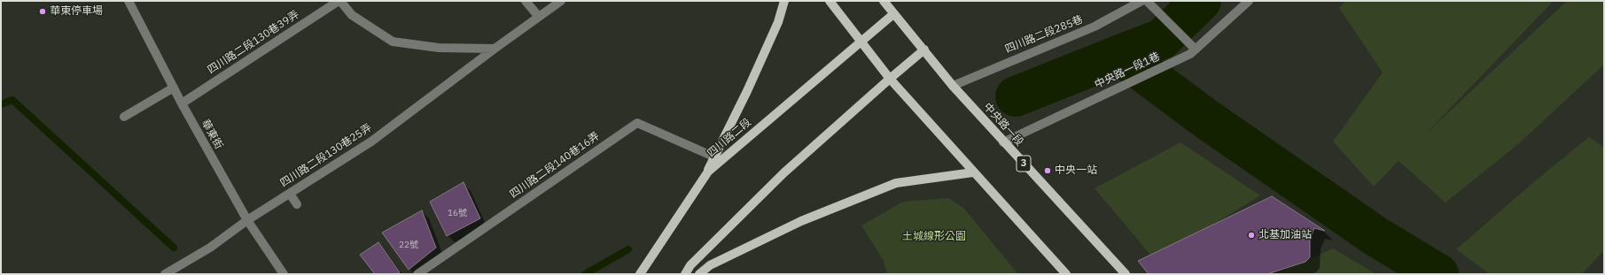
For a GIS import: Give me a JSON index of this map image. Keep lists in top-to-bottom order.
{
  "streets": {
    "main road": ["中央路一段", "四川路二段", "3"],
    "street": [
      "四川路二段285巷",
      "四川路二段130巷39弄",
      "中央路一段1巷",
      "華東街",
      "四川路二段130巷25弄",
      "四川路二段140巷16弄"
    ]
  },
  "crossings": [
    ["四川路二段285巷", "中央路一段"],
    ["四川路二段130巷39弄", "華東街"],
    ["中央路一段1巷", "中央路一段"],
    ["中央路一段", "3"],
    ["華東街", "四川路二段130巷25弄"],
    ["四川路二段", "3"]
  ],
  "parks": ["土城線形公園"],
  "places": ["華東停車場", "中央一站", "北基加油站"],
  "house_numbers": ["16號", "22號"]
}
